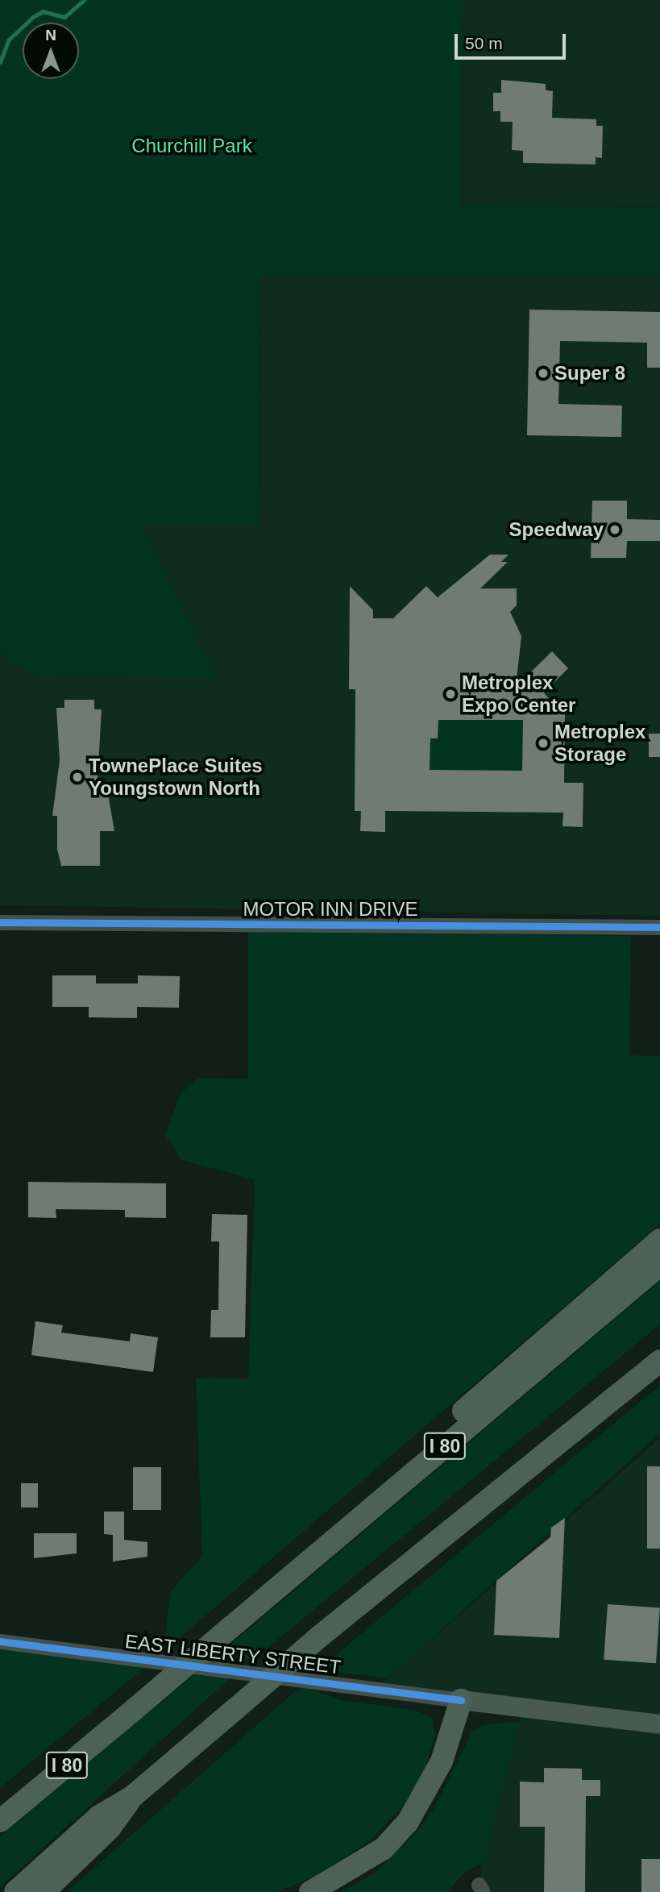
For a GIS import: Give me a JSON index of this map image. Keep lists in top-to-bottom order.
{
  "streets": {
    "highway": ["I 80"],
    "main road": ["EAST LIBERTY STREET"],
    "street": ["MOTOR INN DRIVE"]
  },
  "parks": ["Churchill Park"],
  "places": [
    "Super 8",
    "Speedway",
    "Metroplex Expo Center",
    "Metroplex Storage",
    "TownePlace Suites Youngstown North"
  ],
  "scale_bar": "50 m",
  "north": "top"
}
